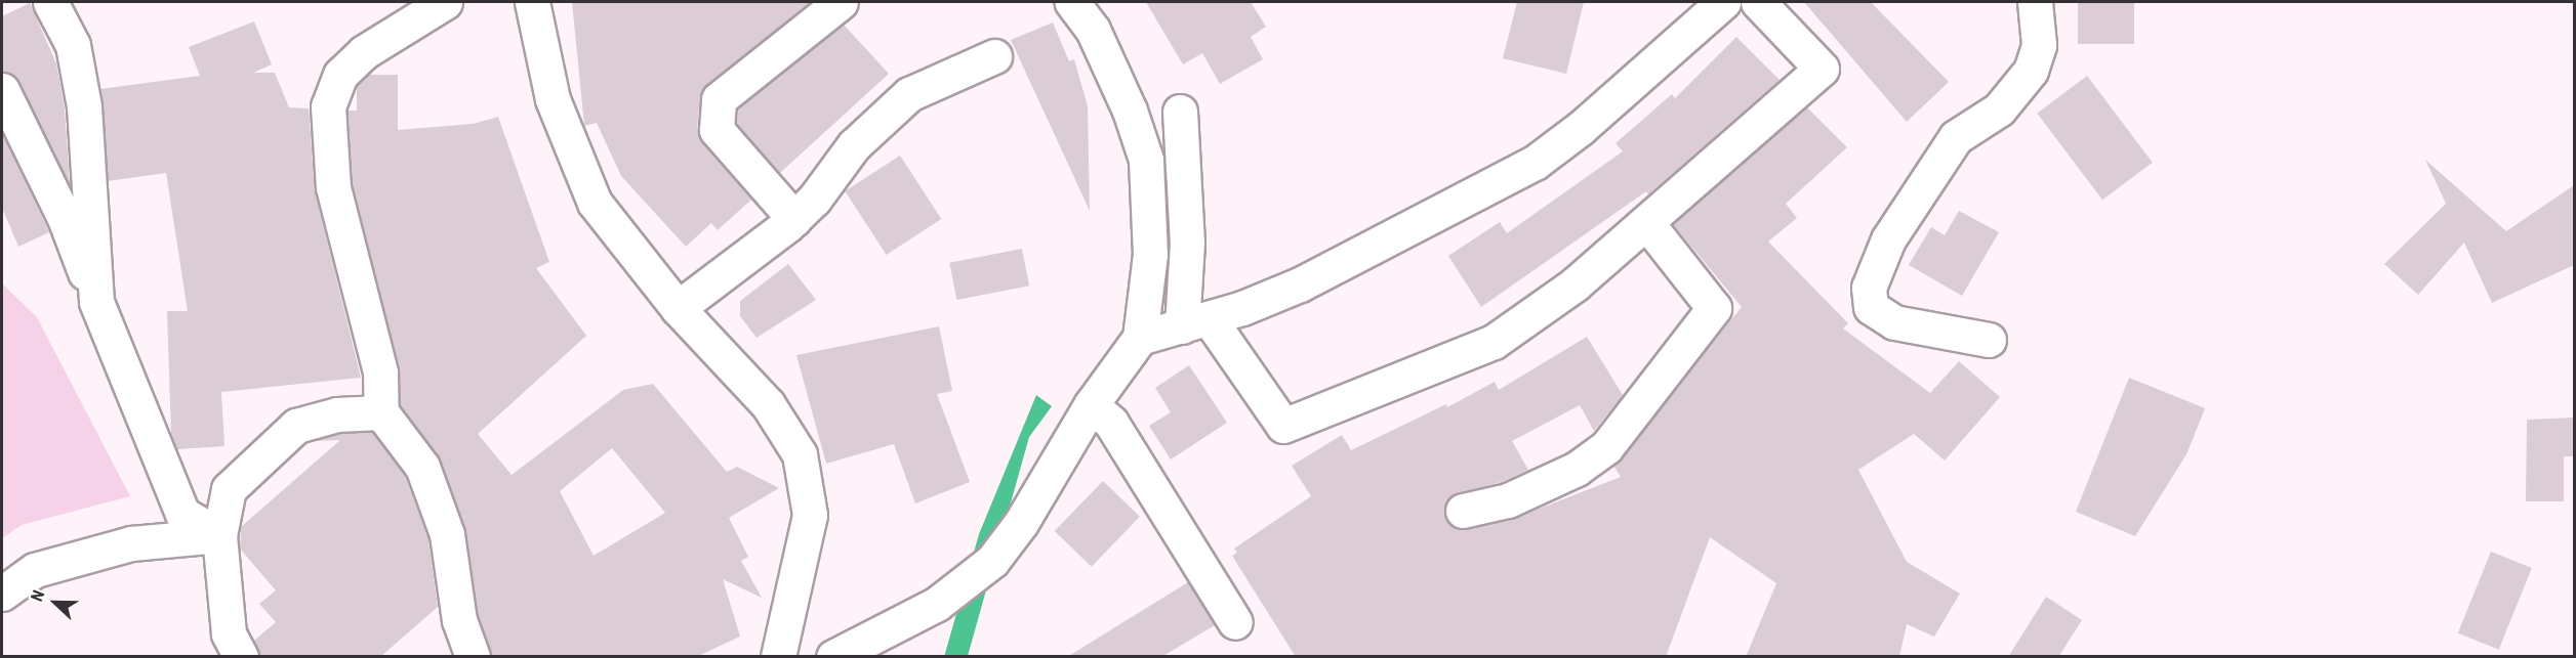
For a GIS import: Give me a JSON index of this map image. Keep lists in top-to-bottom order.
{
  "north": "left"
}
